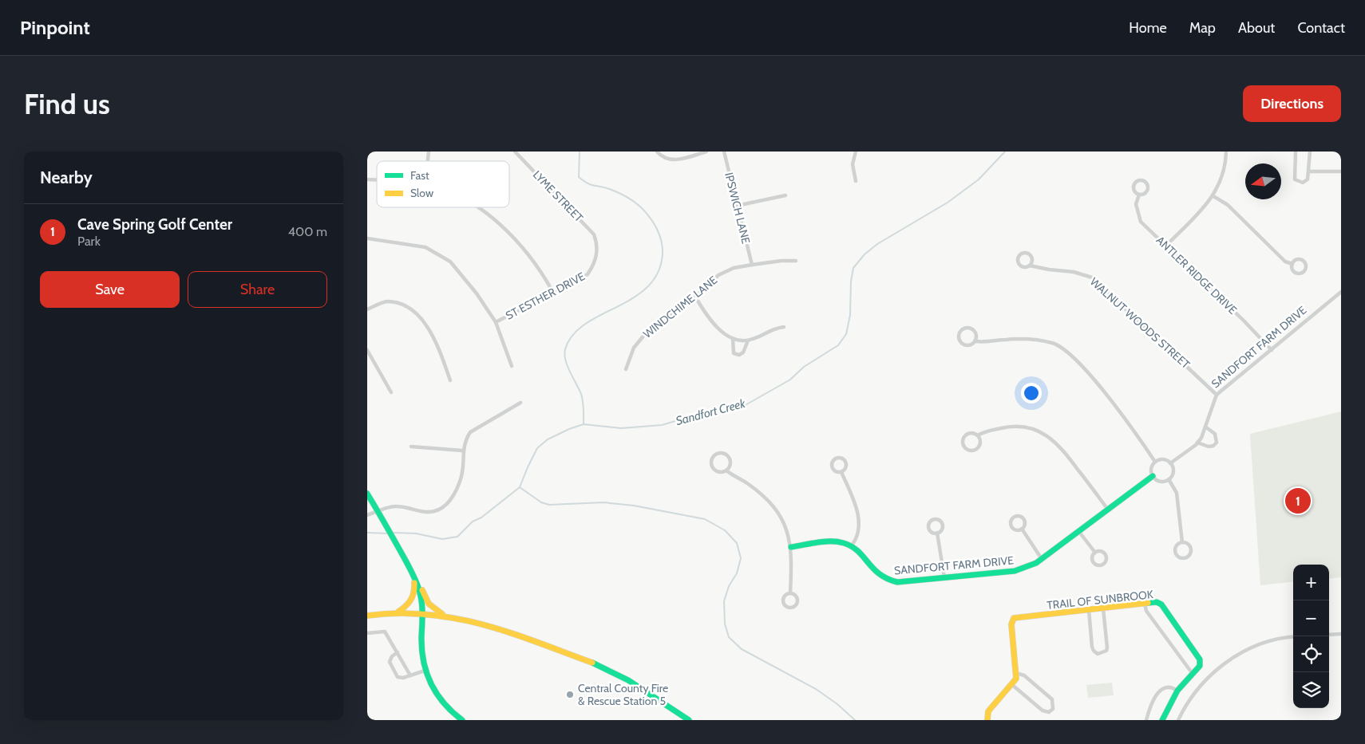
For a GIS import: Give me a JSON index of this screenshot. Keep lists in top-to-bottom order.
{
  "streets": {
    "street": [
      "LYME STREET",
      "IPSWICH LANE",
      "ANTLER RIDGE DRIVE",
      "ST ESTHER DRIVE",
      "WINDCHIME LANE",
      "WALNUT WOODS STREET",
      "SANDFORT FARM DRIVE",
      "TRAIL OF SUNBROOK"
    ]
  },
  "crossings": [
    ["LYME STREET", "ST ESTHER DRIVE"],
    ["IPSWICH LANE", "WINDCHIME LANE"],
    ["ANTLER RIDGE DRIVE", "SANDFORT FARM DRIVE"],
    ["WALNUT WOODS STREET", "SANDFORT FARM DRIVE"]
  ],
  "water": ["Sandfort Creek"],
  "places": ["Central County Fire & Rescue Station 5"],
  "legend": ["Fast", "Slow"],
  "north": "left",
  "page": {
    "header": "Pinpoint",
    "nav": [
      "Home",
      "Map",
      "About",
      "Contact"
    ],
    "buttons": [
      "Directions",
      ["Save", "Share"]
    ],
    "title": "Find us",
    "heading": "Nearby",
    "list": [
      {
        "mark": "1",
        "name": "Cave Spring Golf Center",
        "note": "Park",
        "value": "400 m"
      }
    ],
    "pins": "1",
    "map_buttons": ["+", "−"]
  }
}
